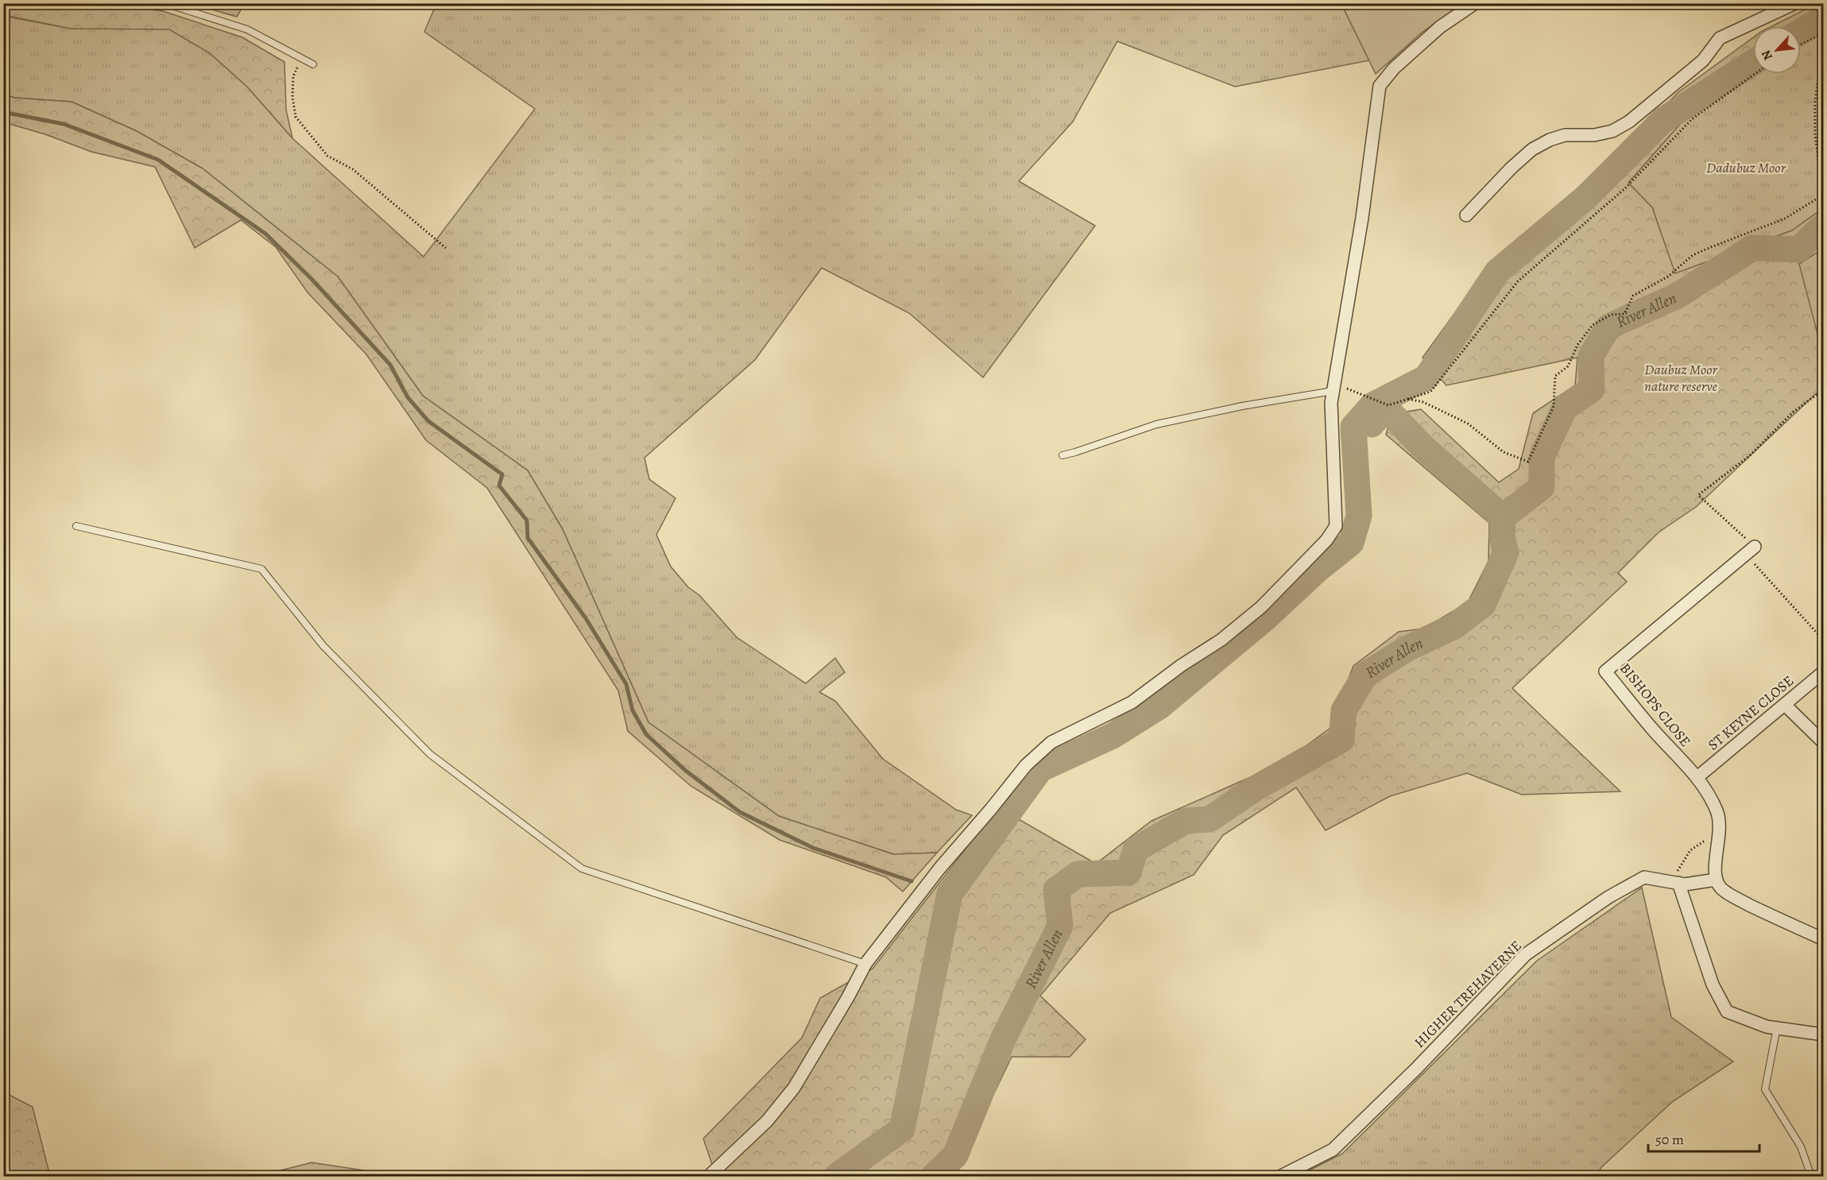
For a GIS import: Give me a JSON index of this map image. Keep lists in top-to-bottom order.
{
  "streets": {
    "street": ["BISHOPS CLOSE", "ST KEYNE CLOSE", "HIGHER TREHAVERNE"]
  },
  "crossings": [
    ["BISHOPS CLOSE", "ST KEYNE CLOSE"],
    ["BISHOPS CLOSE", "HIGHER TREHAVERNE"]
  ],
  "water": ["River Allen"],
  "parks": ["Dadubuz Moor", "Daubuz Moor nature reserve"],
  "scale_bar": "50 m",
  "north": "bottom left"
}
